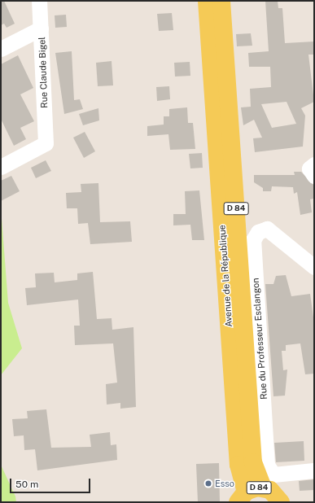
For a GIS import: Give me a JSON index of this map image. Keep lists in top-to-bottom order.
{
  "streets": {
    "main road": ["D 84", "Avenue de la République"],
    "street": ["Rue Claude Bigel", "Rue du Professeur Esclangon"]
  },
  "crossings": [
    ["D 84", "Avenue de la République"]
  ],
  "places": ["Esso"],
  "scale_bar": "50 m"
}
